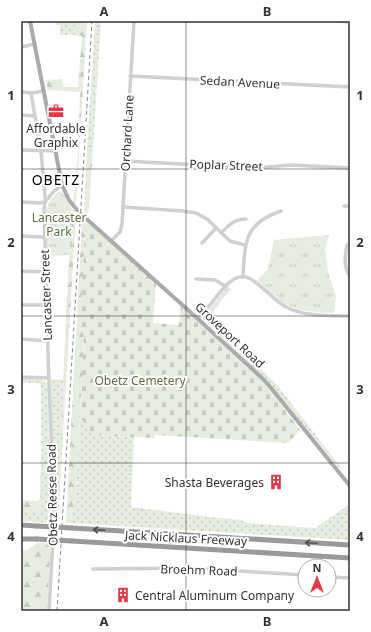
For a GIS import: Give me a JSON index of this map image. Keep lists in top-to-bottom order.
{
  "streets": {
    "highway": ["Jack Nicklaus Freeway"],
    "main road": ["Groveport Road"],
    "street": [
      "Sedan Avenue",
      "Orchard Lane",
      "Poplar Street",
      "Lancaster Street",
      "Obetz Reese Road",
      "Broehm Road"
    ]
  },
  "crossings": [
    ["Sedan Avenue", "Orchard Lane"],
    ["Orchard Lane", "Poplar Street"],
    ["Orchard Lane", "Groveport Road"],
    ["Lancaster Street", "Obetz Reese Road"]
  ],
  "districts": ["OBETZ"],
  "parks": ["Lancaster Park", "Obetz Cemetery"],
  "places": {
    "office": ["Affordable Graphix"],
    "building": ["Shasta Beverages", "Central Aluminum Company"]
  },
  "north": "top",
  "grid": {
    "columns": ["A", "B"],
    "rows": [
      "1",
      "2",
      "3",
      "4"
    ]
  }
}
